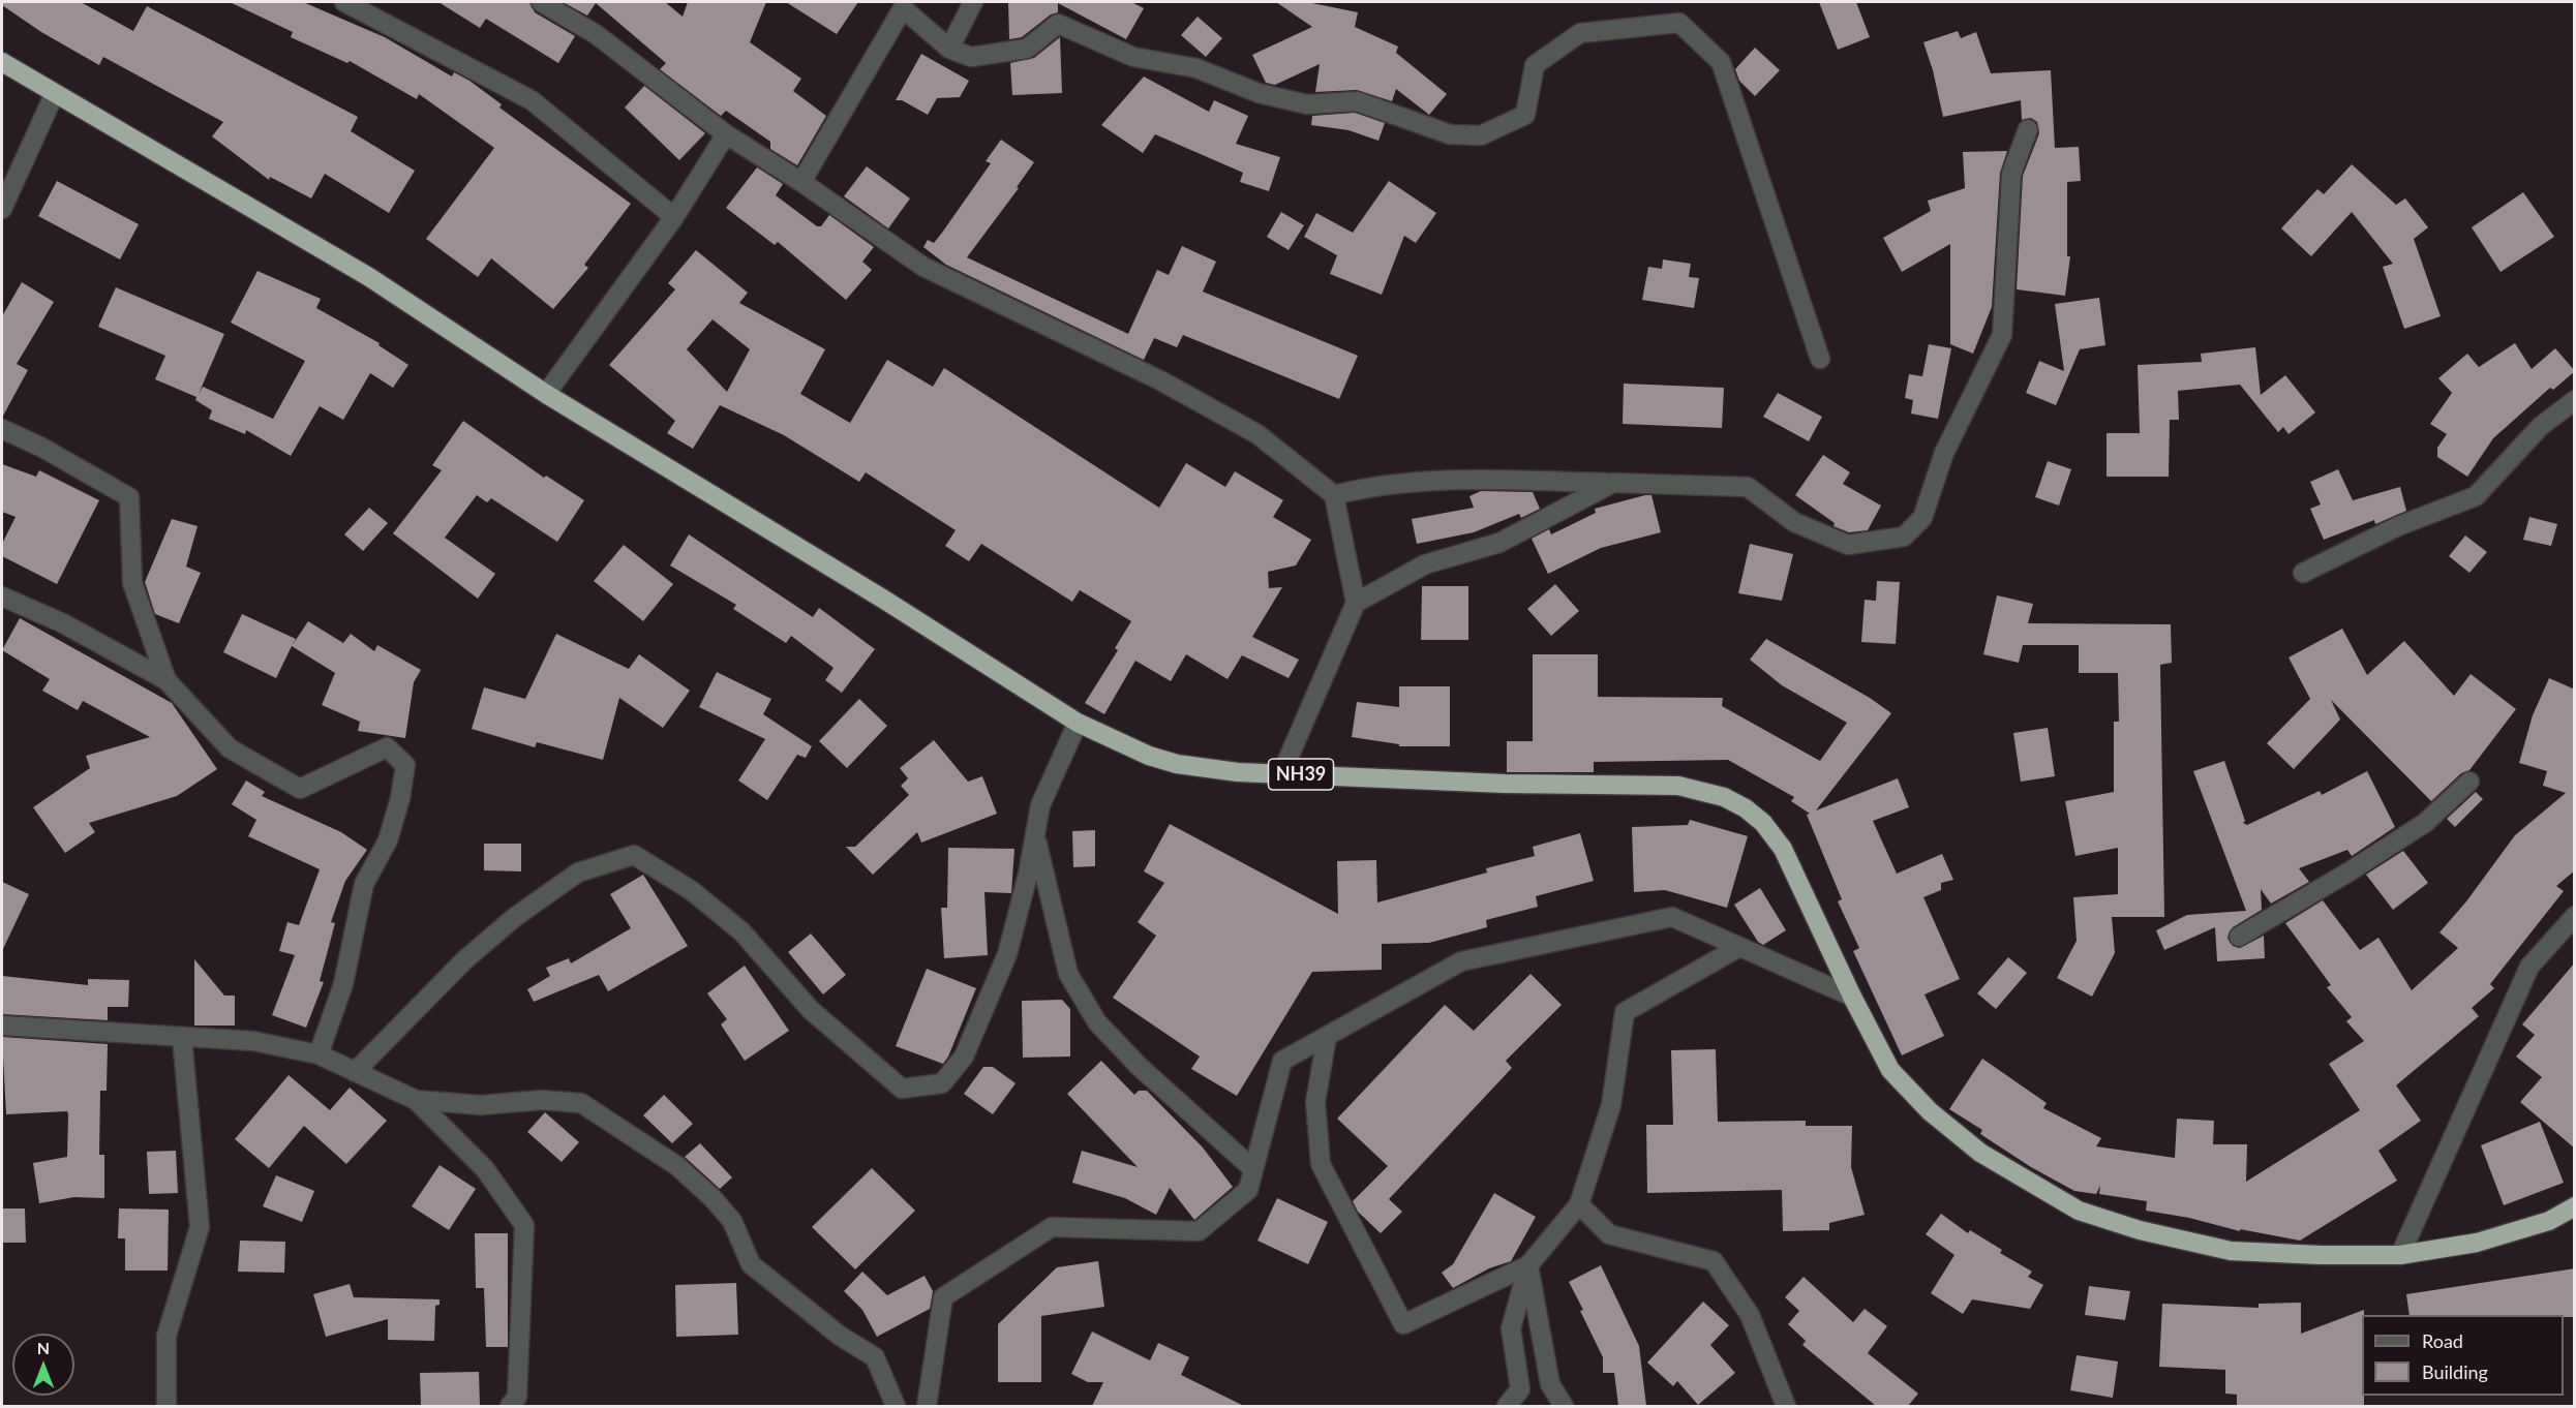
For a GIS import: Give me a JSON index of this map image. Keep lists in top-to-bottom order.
{
  "streets": {
    "highway": ["NH39"]
  },
  "legend": ["Road", "Building"],
  "north": "top"
}
